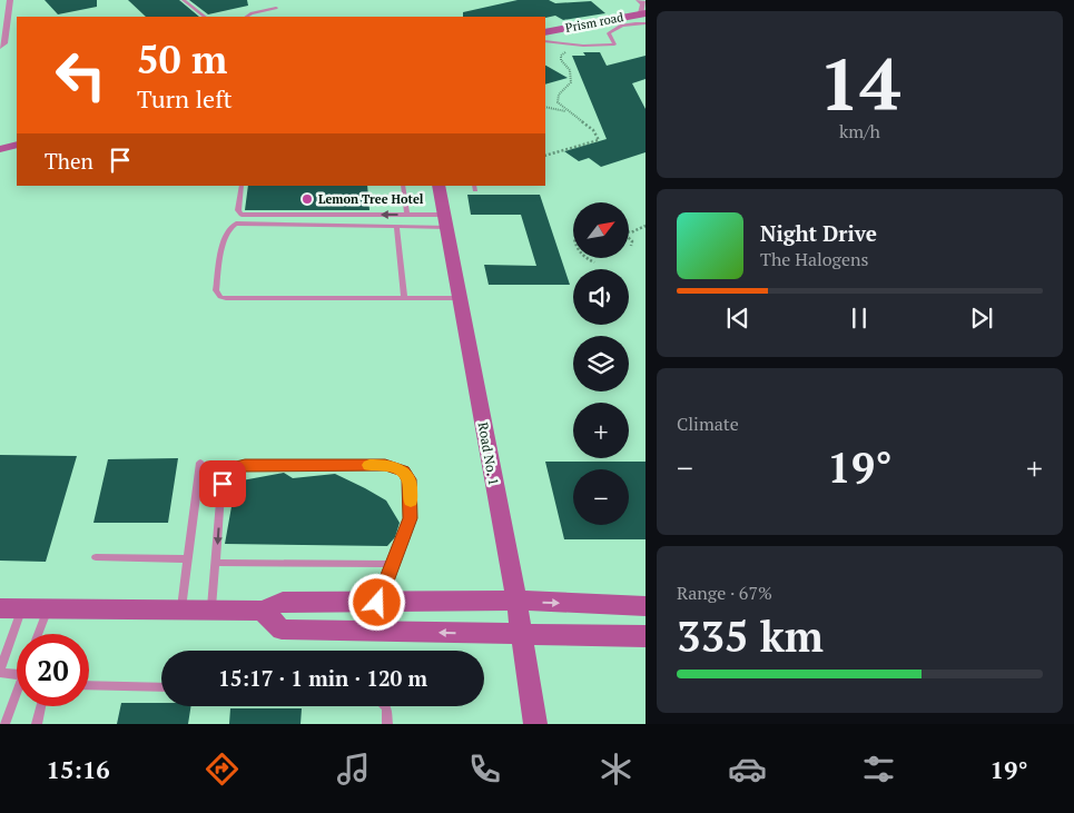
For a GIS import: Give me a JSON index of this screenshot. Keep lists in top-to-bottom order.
{
  "streets": {
    "street": ["Prism road", "Road No. 1"]
  },
  "places": ["Lemon Tree Hotel"],
  "north": "top right",
  "page": {
    "tile": [
      ["14", "km/h"],
      "Climate",
      ["Range · 67%", "335 km"]
    ],
    "turn": ["50 m", "Turn left"],
    "then": "Then",
    "map_buttons": ["+", "−"],
    "song": ["Night Drive", "The Halogens"],
    "heat": ["−", "19°", "+"],
    "limit": "20",
    "trip": "15:17 · 1 min · 120 m",
    "tabs": ["15:16", "19°"]
  }
}
